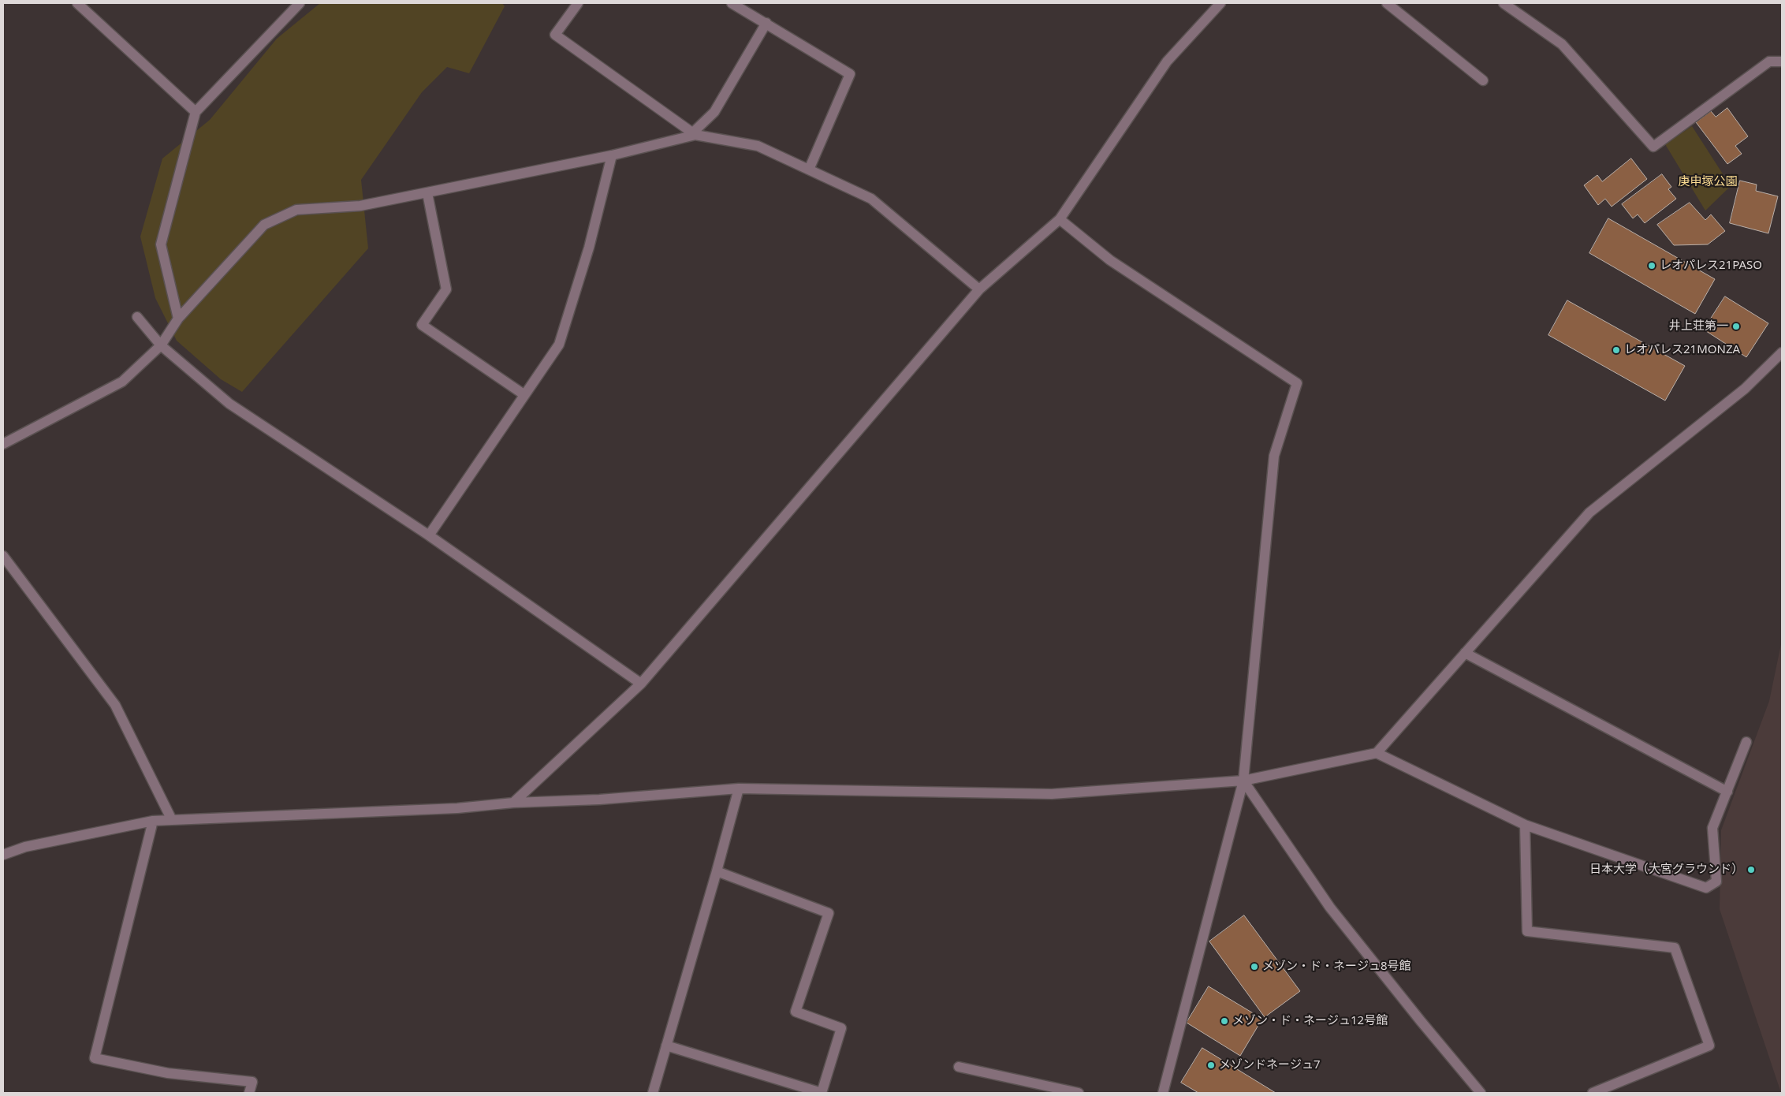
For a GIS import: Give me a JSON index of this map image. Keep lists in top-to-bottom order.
{
  "parks": ["庚申塚公園"],
  "places": [
    "レオパレス21PASO",
    "井上荘第一",
    "レオパレス21MONZA",
    "日本大学（大宮グラウンド）",
    "メゾン・ド・ネージュ8号館",
    "メゾン・ド・ネージュ12号館",
    "メゾンドネージュ7"
  ]
}
